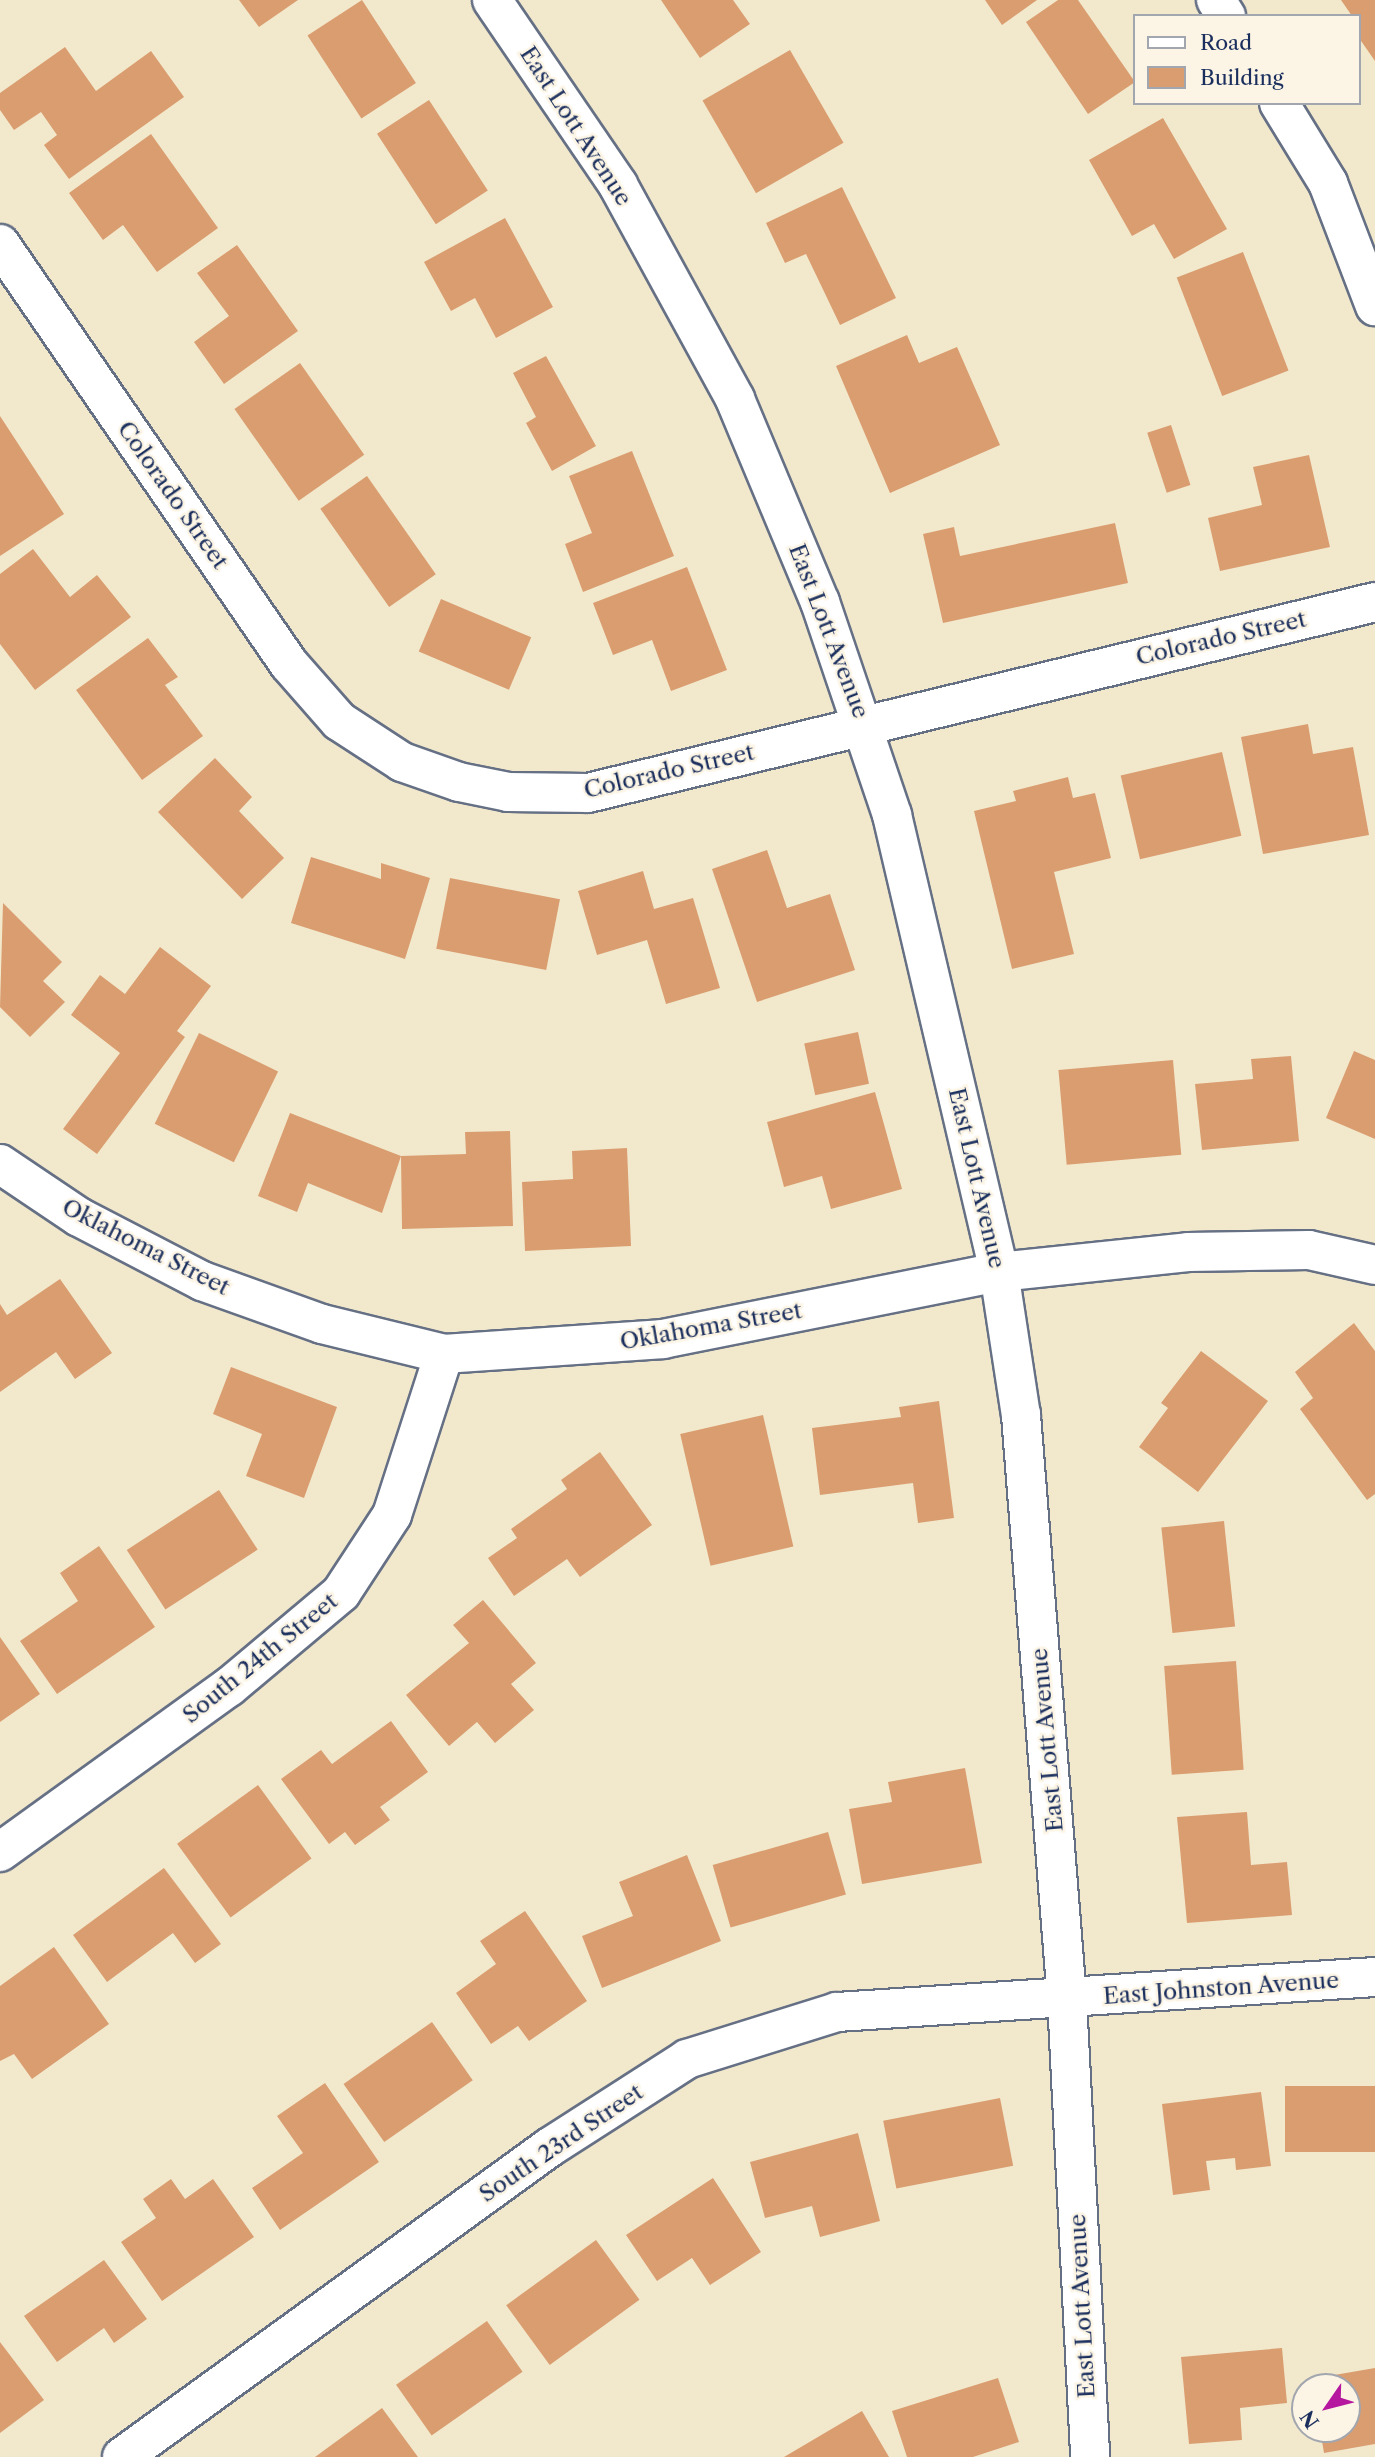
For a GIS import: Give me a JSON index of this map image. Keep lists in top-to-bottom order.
{
  "streets": {
    "street": [
      "East Lott Avenue",
      "Colorado Street",
      "Oklahoma Street",
      "South 24th Street",
      "East Johnston Avenue",
      "South 23rd Street"
    ]
  },
  "crossings": [
    ["East Lott Avenue", "Colorado Street"],
    ["East Lott Avenue", "Oklahoma Street"],
    ["East Lott Avenue", "East Johnston Avenue"],
    ["East Lott Avenue", "South 23rd Street"],
    ["Oklahoma Street", "South 24th Street"],
    ["East Johnston Avenue", "South 23rd Street"]
  ],
  "legend": ["Road", "Building"],
  "north": "bottom left"
}
